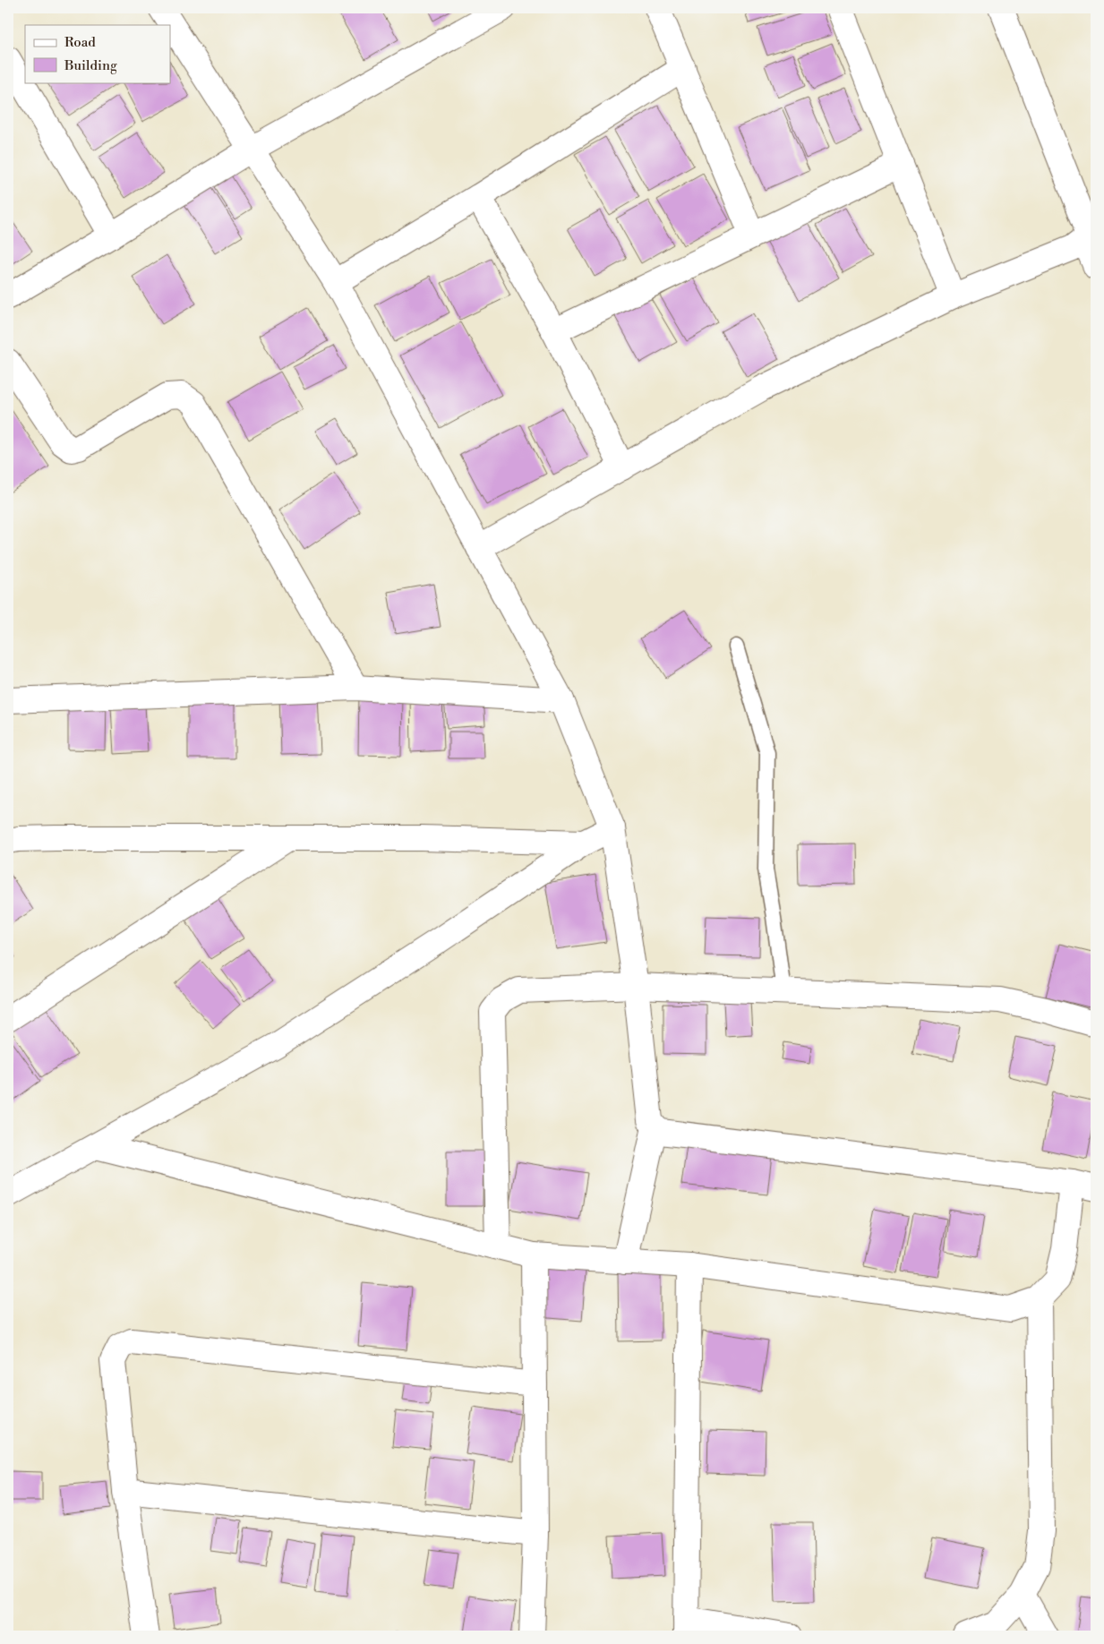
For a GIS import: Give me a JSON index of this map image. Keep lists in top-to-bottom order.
{
  "legend": ["Road", "Building"]
}
